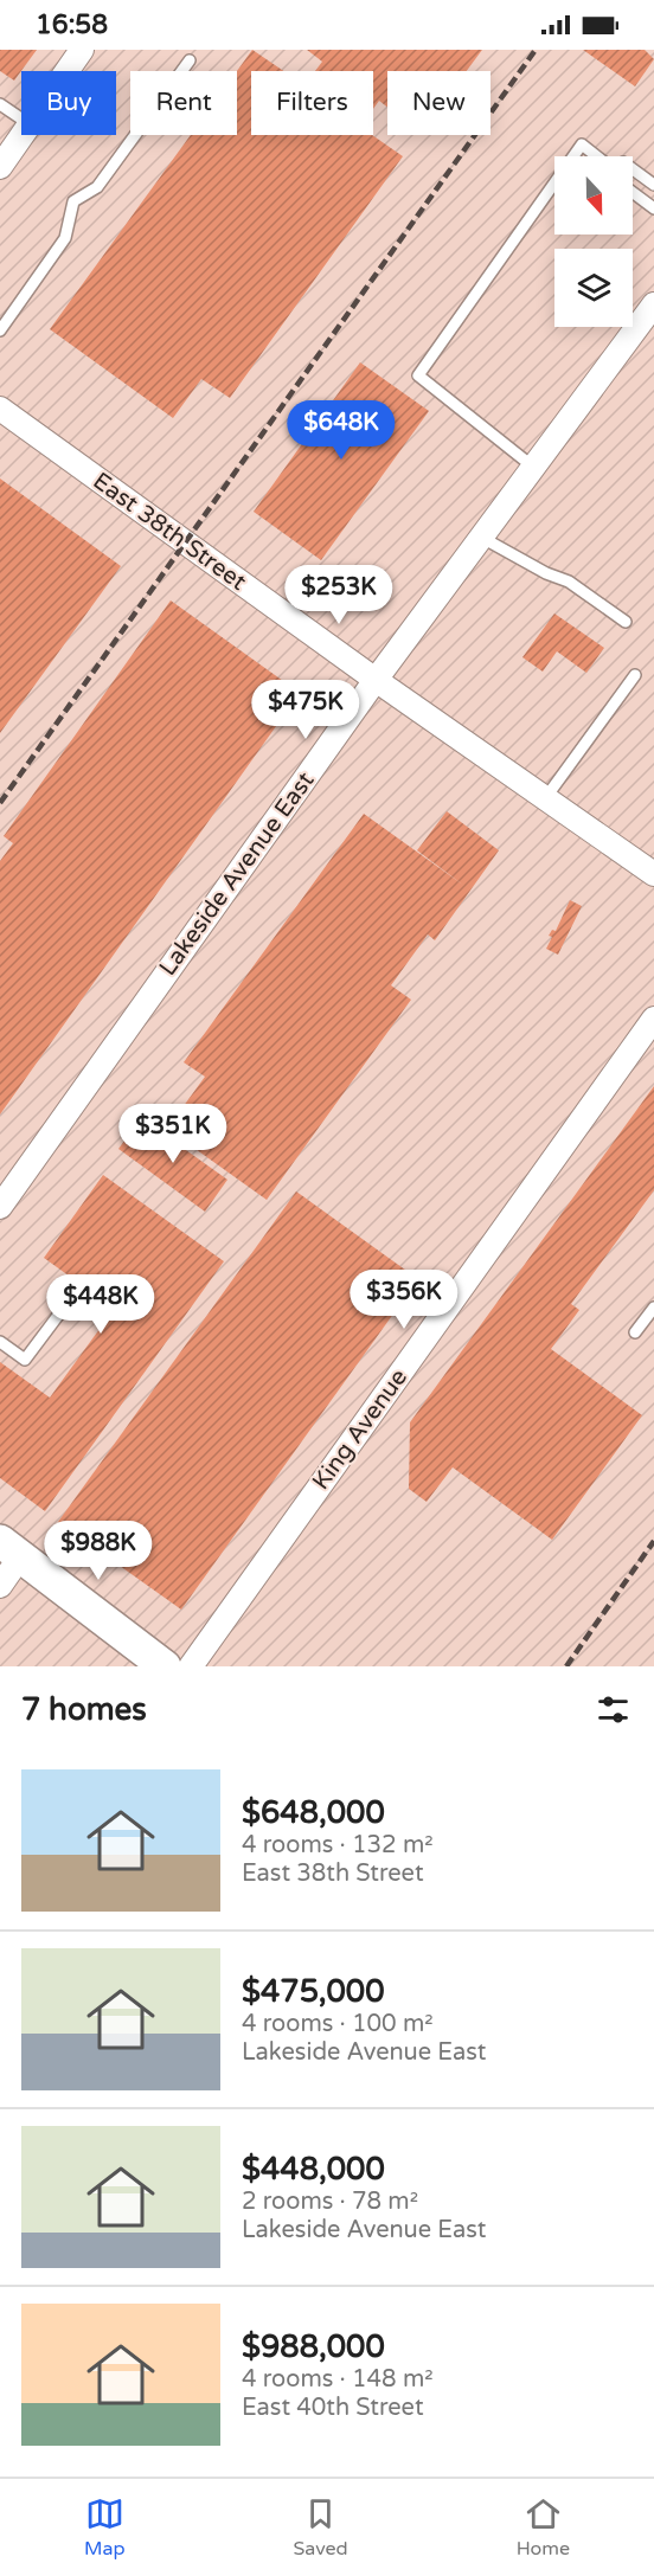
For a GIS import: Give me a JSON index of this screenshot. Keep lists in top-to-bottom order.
{
  "streets": {
    "street": ["East 38th Street", "Lakeside Avenue East", "King Avenue"]
  },
  "crossings": [
    ["East 38th Street", "Lakeside Avenue East"]
  ],
  "north": "bottom",
  "page": {
    "status": "16:58",
    "chip": [
      "Buy",
      "Rent",
      "Filters",
      "New"
    ],
    "price": [
      "$648K",
      "$253K",
      "$475K",
      "$351K",
      "$356K",
      "$448K",
      "$988K"
    ],
    "heading": "7 homes",
    "list": [
      {
        "name": "$648,000",
        "note": "4 rooms · 132 m² · East 38th Street"
      },
      {
        "name": "$475,000",
        "note": "4 rooms · 100 m² · Lakeside Avenue East"
      },
      {
        "name": "$448,000",
        "note": "2 rooms · 78 m² · Lakeside Avenue East"
      },
      {
        "name": "$988,000",
        "note": "4 rooms · 148 m² · East 40th Street"
      }
    ],
    "tabs": ["Map", "Saved", "Home"]
  }
}
